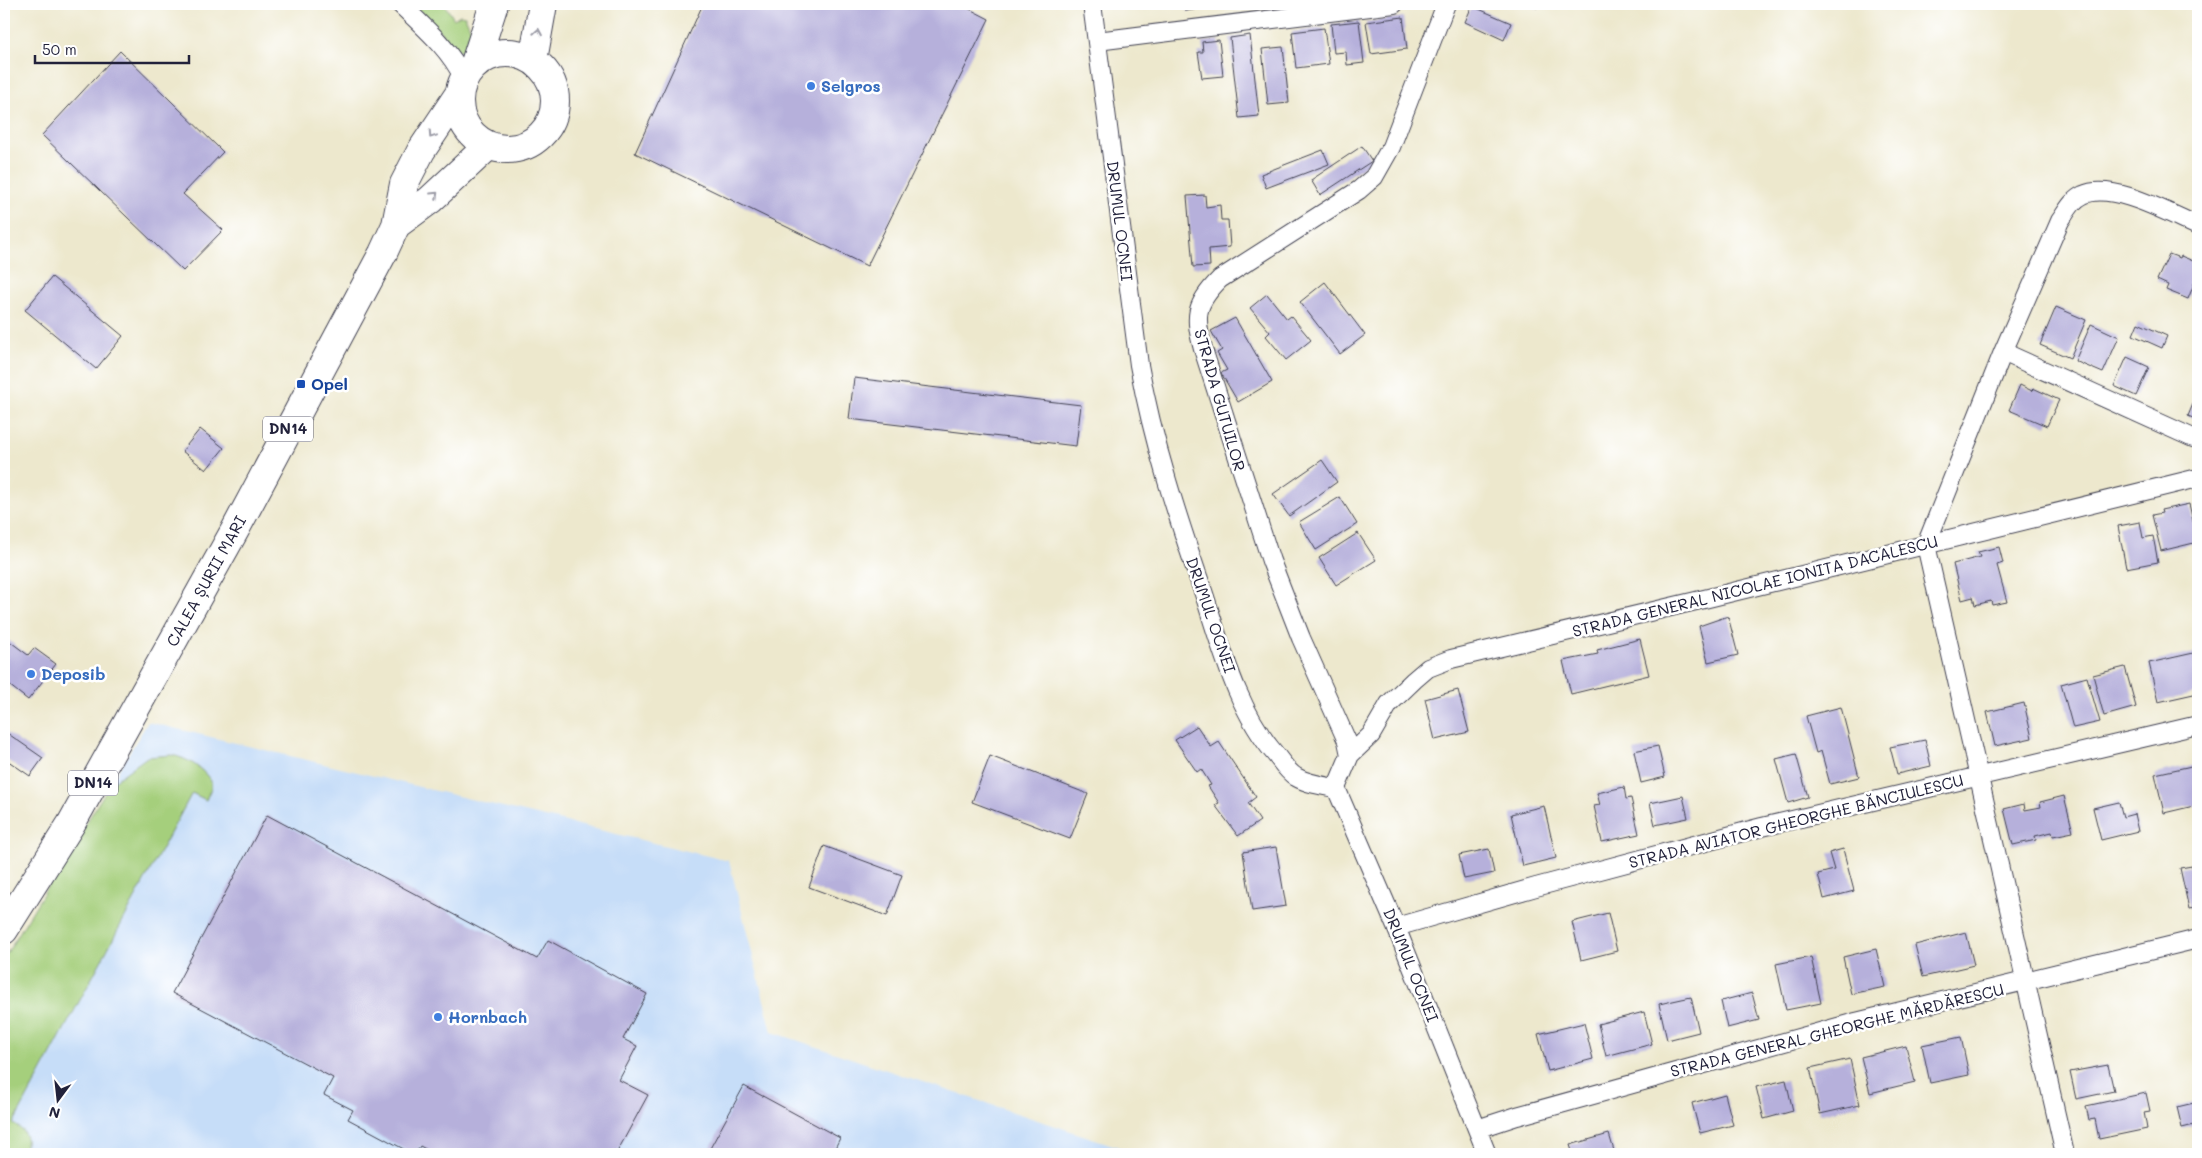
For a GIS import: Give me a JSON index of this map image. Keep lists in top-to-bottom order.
{
  "streets": {
    "main road": ["DN14", "CALEA ȘURII MARI"],
    "street": [
      "DRUMUL OCNEI",
      "STRADA GUTUILOR",
      "STRADA GENERAL NICOLAE IONITA DACALESCU",
      "STRADA AVIATOR GHEORGHE BĂNCIULESCU",
      "STRADA GENERAL GHEORGHE MĂRDĂRESCU"
    ]
  },
  "crossings": [
    ["DRUMUL OCNEI", "STRADA AVIATOR GHEORGHE BĂNCIULESCU"],
    ["DRUMUL OCNEI", "STRADA GENERAL GHEORGHE MĂRDĂRESCU"],
    ["STRADA GUTUILOR", "STRADA GENERAL NICOLAE IONITA DACALESCU"]
  ],
  "places": {
    "other": ["Selgros", "Deposib", "Hornbach"],
    "transit": ["Opel"]
  },
  "scale_bar": "50 m",
  "north": "bottom"
}
